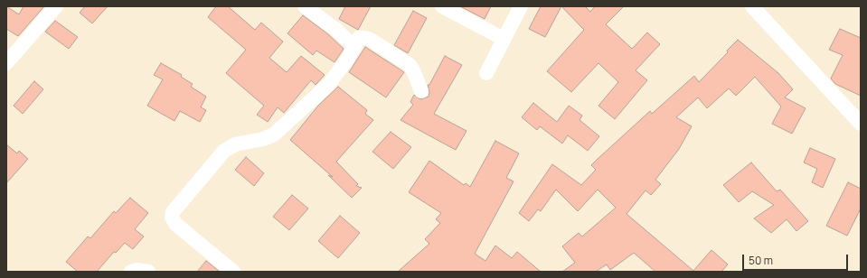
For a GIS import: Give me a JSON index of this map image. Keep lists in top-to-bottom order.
{
  "scale_bar": "50 m"
}
